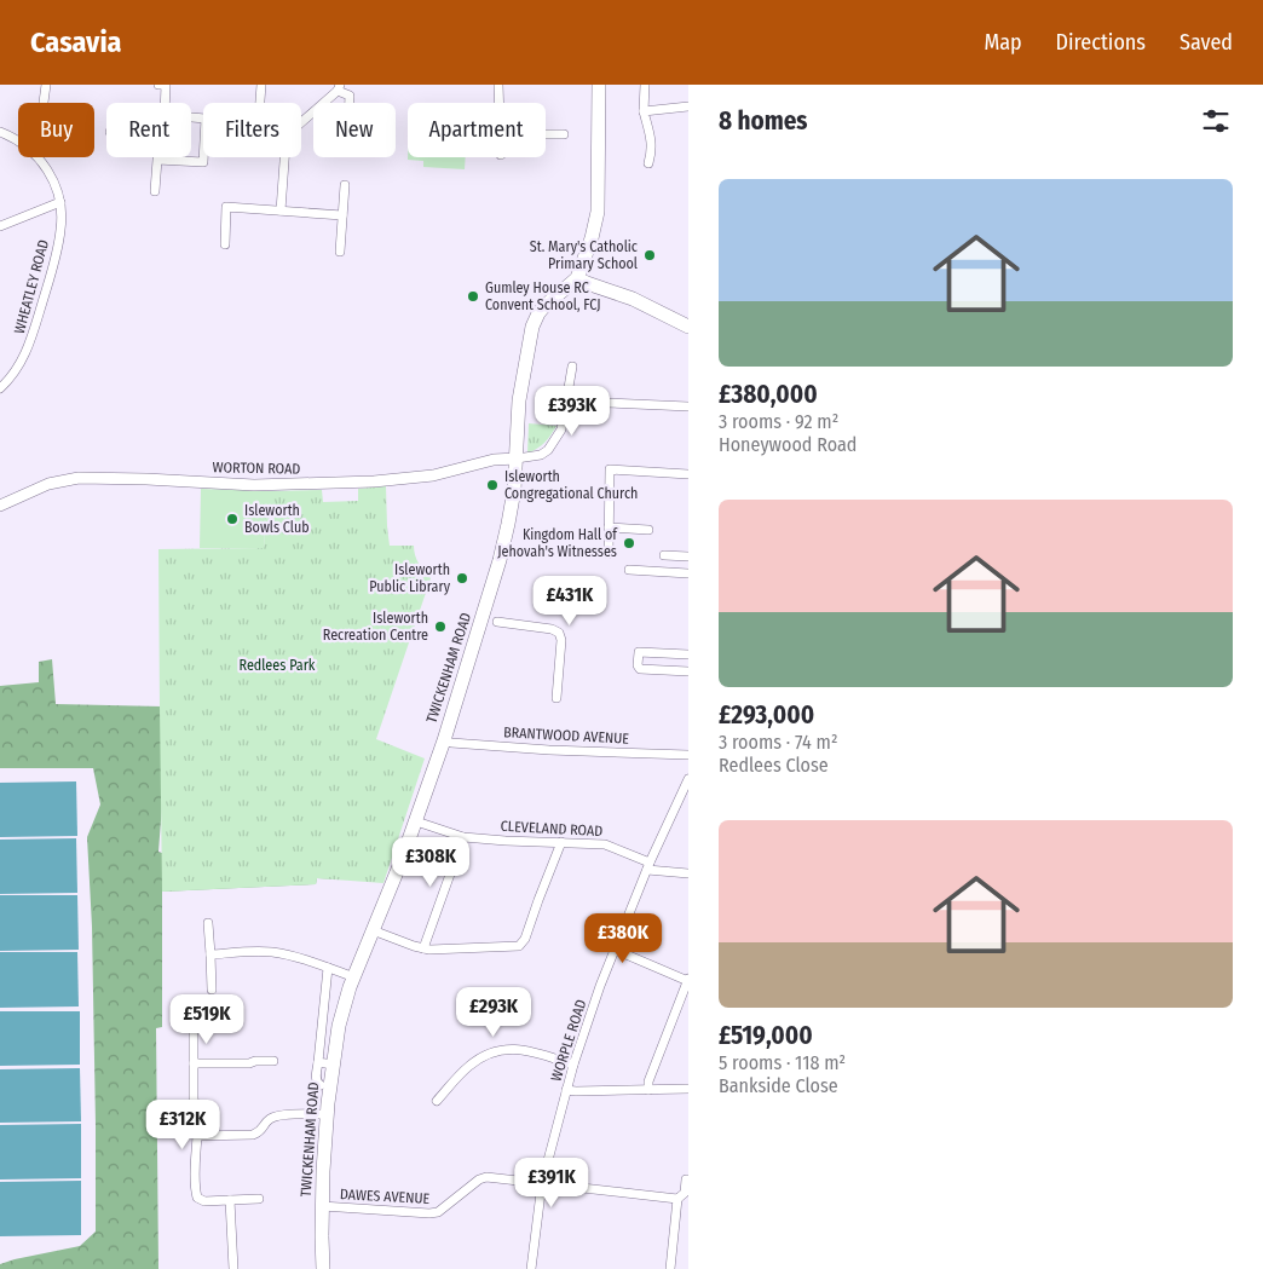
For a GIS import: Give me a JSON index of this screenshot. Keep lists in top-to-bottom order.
{
  "streets": {
    "main road": ["TWICKENHAM ROAD"],
    "street": [
      "WHEATLEY ROAD",
      "WORTON ROAD",
      "BRANTWOOD AVENUE",
      "CLEVELAND ROAD",
      "WORPLE ROAD",
      "DAWES AVENUE"
    ]
  },
  "crossings": [
    ["WORTON ROAD", "TWICKENHAM ROAD"],
    ["TWICKENHAM ROAD", "BRANTWOOD AVENUE"],
    ["TWICKENHAM ROAD", "CLEVELAND ROAD"],
    ["TWICKENHAM ROAD", "DAWES AVENUE"],
    ["CLEVELAND ROAD", "WORPLE ROAD"],
    ["WORPLE ROAD", "DAWES AVENUE"]
  ],
  "parks": ["Redlees Park"],
  "places": [
    "St. Mary's Catholic Primary School",
    "Gumley House RC Convent School, FCJ",
    "Isleworth Congregational Church",
    "Isleworth Bowls Club",
    "Kingdom Hall of Jehovah's Witnesses",
    "Isleworth Public Library",
    "Isleworth Recreation Centre"
  ],
  "page": {
    "header": "Casavia",
    "nav": ["Map", "Directions", "Saved"],
    "heading": "8 homes",
    "chip": [
      "Buy",
      "Rent",
      "Filters",
      "New",
      "Apartment"
    ],
    "list": [
      {
        "name": "£380,000",
        "note": "3 rooms · 92 m² · Honeywood Road"
      },
      {
        "name": "£293,000",
        "note": "3 rooms · 74 m² · Redlees Close"
      },
      {
        "name": "£519,000",
        "note": "5 rooms · 118 m² · Bankside Close"
      }
    ],
    "price": [
      "£393K",
      "£431K",
      "£308K",
      "£380K",
      "£293K",
      "£519K",
      "£312K",
      "£391K"
    ]
  }
}
